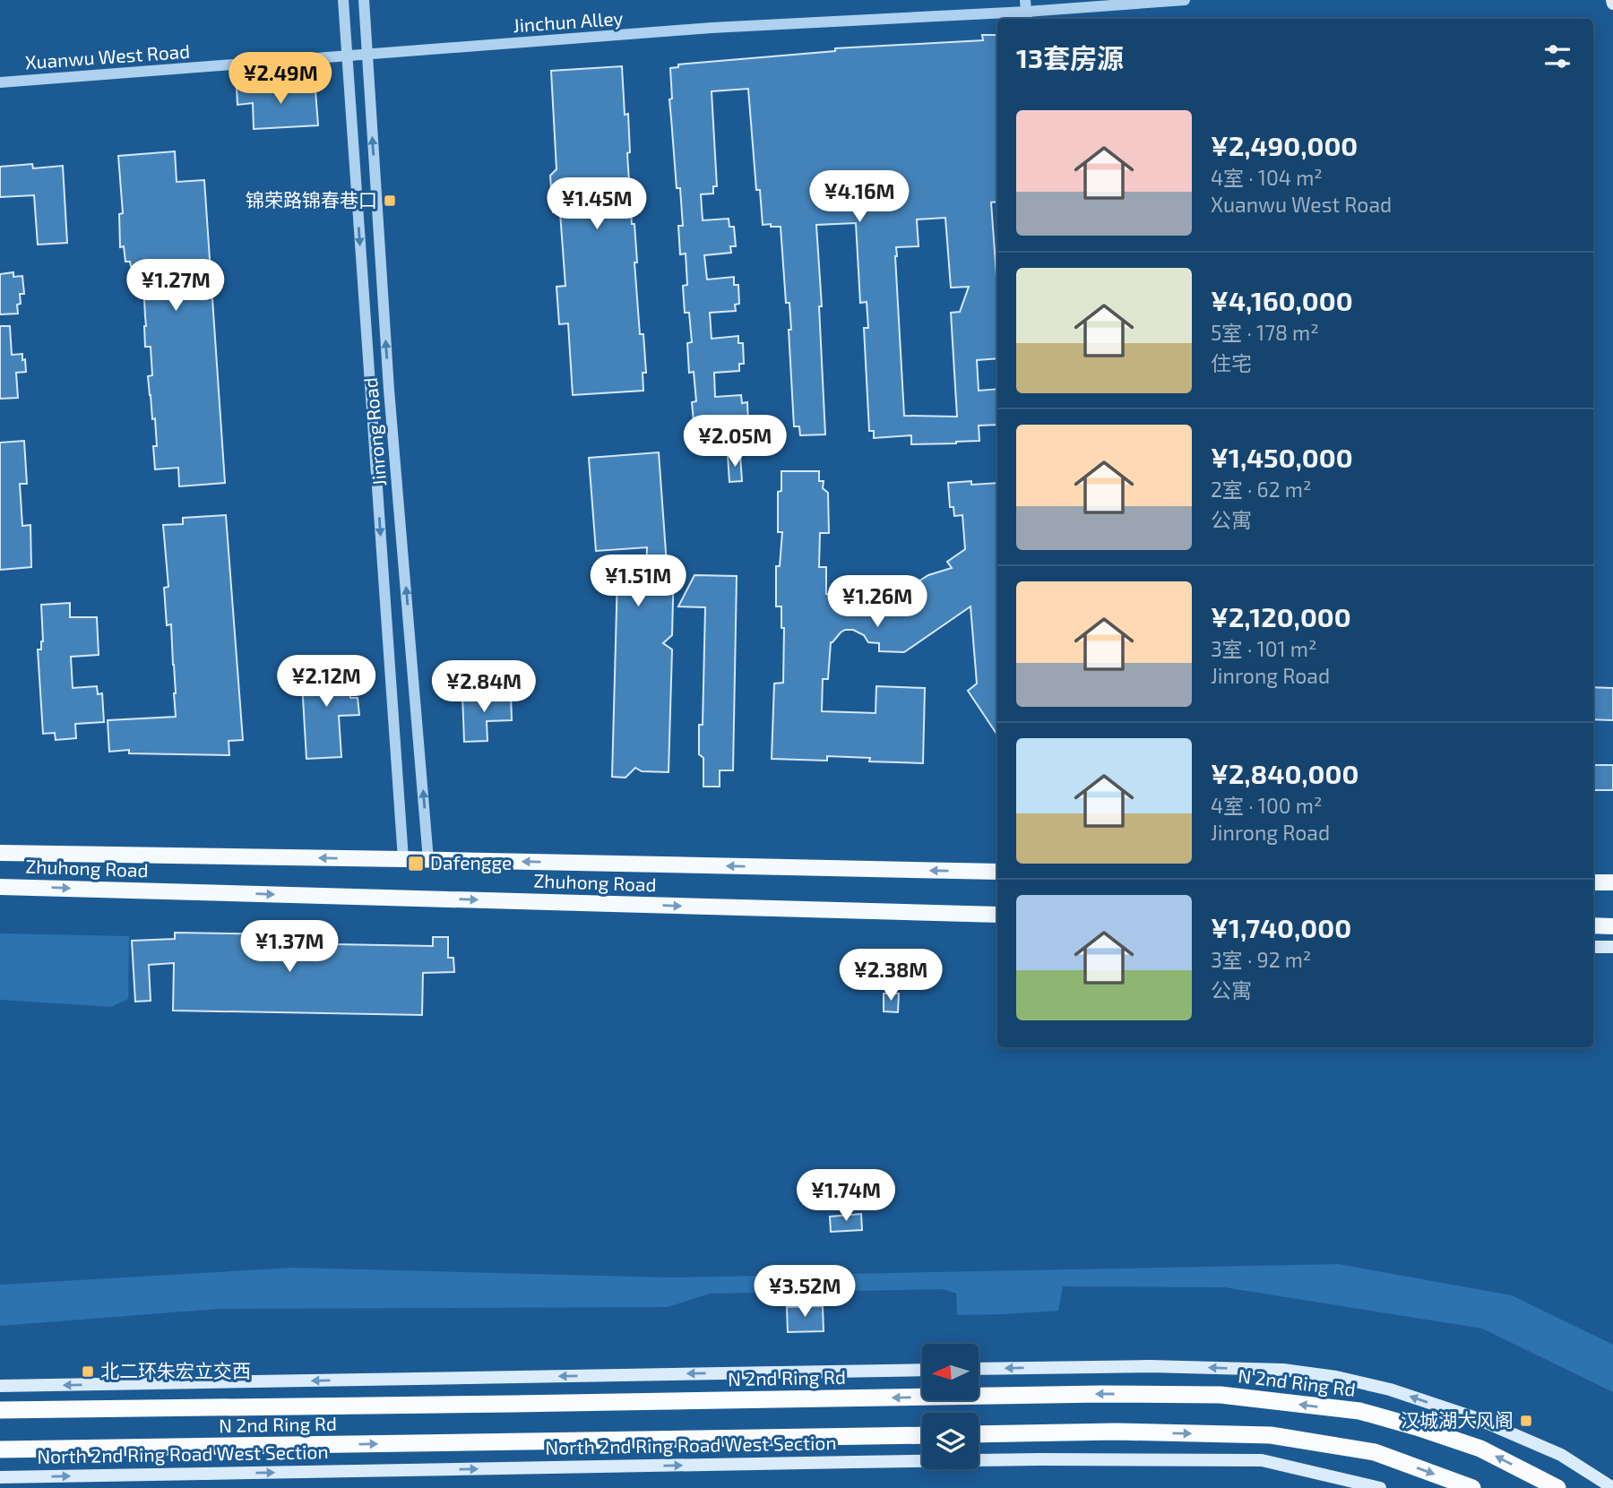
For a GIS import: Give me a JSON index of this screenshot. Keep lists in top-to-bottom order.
{
  "streets": {
    "highway": ["N 2nd Ring Rd"],
    "main road": ["Zhuhong Road", "North 2nd Ring Road West Section"],
    "street": ["Jinchun Alley", "Xuanwu West Road", "Jinrong Road"]
  },
  "crossings": [
    ["Jinchun Alley", "Xuanwu West Road"],
    ["Jinchun Alley", "Jinrong Road"],
    ["Xuanwu West Road", "Jinrong Road"],
    ["Jinrong Road", "Zhuhong Road"]
  ],
  "places": {
    "transit": [
      "锦荣路锦春巷口",
      "Dafengge",
      "北二环朱宏立交西",
      "汉城湖大风阁"
    ]
  },
  "north": "left",
  "page": {
    "heading": "13套房源",
    "price": [
      "¥2.49M",
      "¥4.16M",
      "¥1.45M",
      "¥1.27M",
      "¥2.05M",
      "¥1.51M",
      "¥1.26M",
      "¥2.12M",
      "¥2.84M",
      "¥1.37M",
      "¥2.38M",
      "¥1.74M",
      "¥3.52M"
    ],
    "list": [
      {
        "name": "¥2,490,000",
        "note": "4室 · 104 m² · Xuanwu West Road"
      },
      {
        "name": "¥4,160,000",
        "note": "5室 · 178 m² · 住宅"
      },
      {
        "name": "¥1,450,000",
        "note": "2室 · 62 m² · 公寓"
      },
      {
        "name": "¥2,120,000",
        "note": "3室 · 101 m² · Jinrong Road"
      },
      {
        "name": "¥2,840,000",
        "note": "4室 · 100 m² · Jinrong Road"
      },
      {
        "name": "¥1,740,000",
        "note": "3室 · 92 m² · 公寓"
      }
    ]
  }
}
